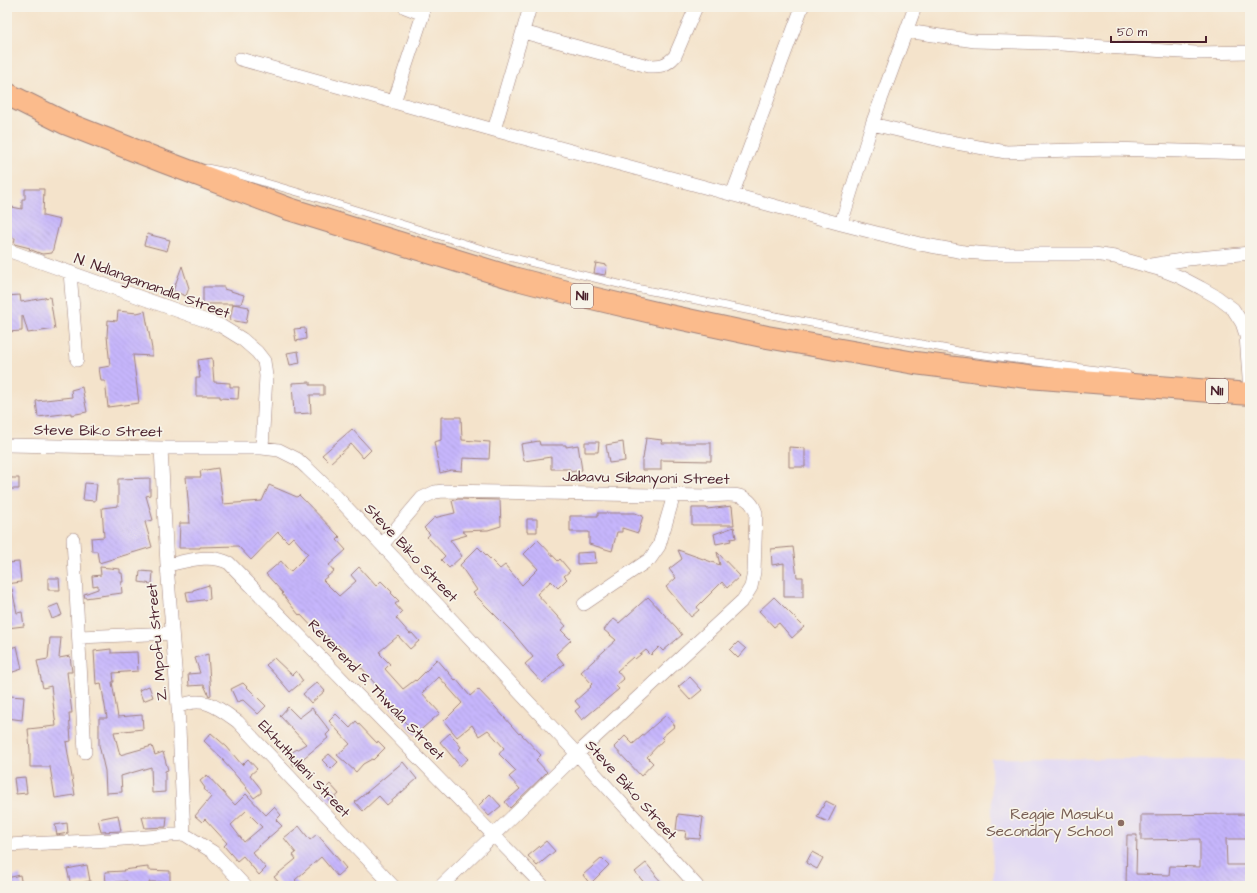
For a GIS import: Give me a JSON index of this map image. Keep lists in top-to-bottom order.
{
  "streets": {
    "highway": ["N11"],
    "street": [
      "N. Ndlangamandla Street",
      "Steve Biko Street",
      "Jabavu Sibanyoni Street",
      "Z. Mpofu Street",
      "Reverend S. Thwala Street",
      "Ekhuthuleni Street"
    ]
  },
  "crossings": [
    ["N. Ndlangamandla Street", "Steve Biko Street"],
    ["Steve Biko Street", "Jabavu Sibanyoni Street"],
    ["Steve Biko Street", "Z. Mpofu Street"],
    ["Z. Mpofu Street", "Reverend S. Thwala Street"],
    ["Z. Mpofu Street", "Ekhuthuleni Street"]
  ],
  "places": ["Reggie Masuku Secondary School"],
  "scale_bar": "50 m"
}
